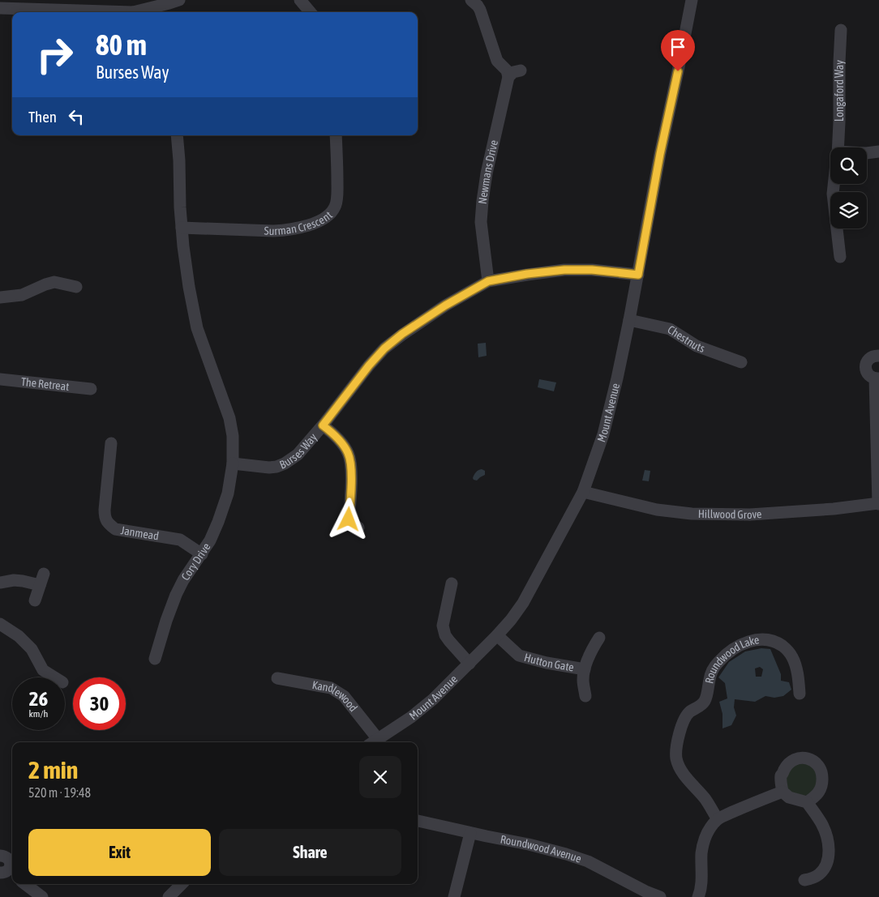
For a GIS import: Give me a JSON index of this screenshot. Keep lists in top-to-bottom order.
{
  "streets": {
    "street": [
      "Longaford Way",
      "Newmans Drive",
      "Surman Crescent",
      "Chestnuts",
      "The Retreat",
      "Mount Avenue",
      "Burses Way",
      "Hillwood Grove",
      "Janmead",
      "Cory Drive",
      "Hutton Gate",
      "Roundwood Lake",
      "Kandlewood",
      "Roundwood Avenue"
    ]
  },
  "crossings": [
    ["Newmans Drive", "Burses Way"],
    ["Chestnuts", "Mount Avenue"],
    ["Mount Avenue", "Burses Way"],
    ["Mount Avenue", "Hillwood Grove"],
    ["Mount Avenue", "Hutton Gate"],
    ["Mount Avenue", "Kandlewood"],
    ["Burses Way", "Cory Drive"],
    ["Janmead", "Cory Drive"]
  ],
  "page": {
    "turn": ["80 m", "Burses Way"],
    "then": "Then",
    "speed": "26 km/h",
    "limit": "30",
    "heading": ["2 min", "520 m · 19:48"],
    "buttons": ["Exit", "Share"]
  }
}
